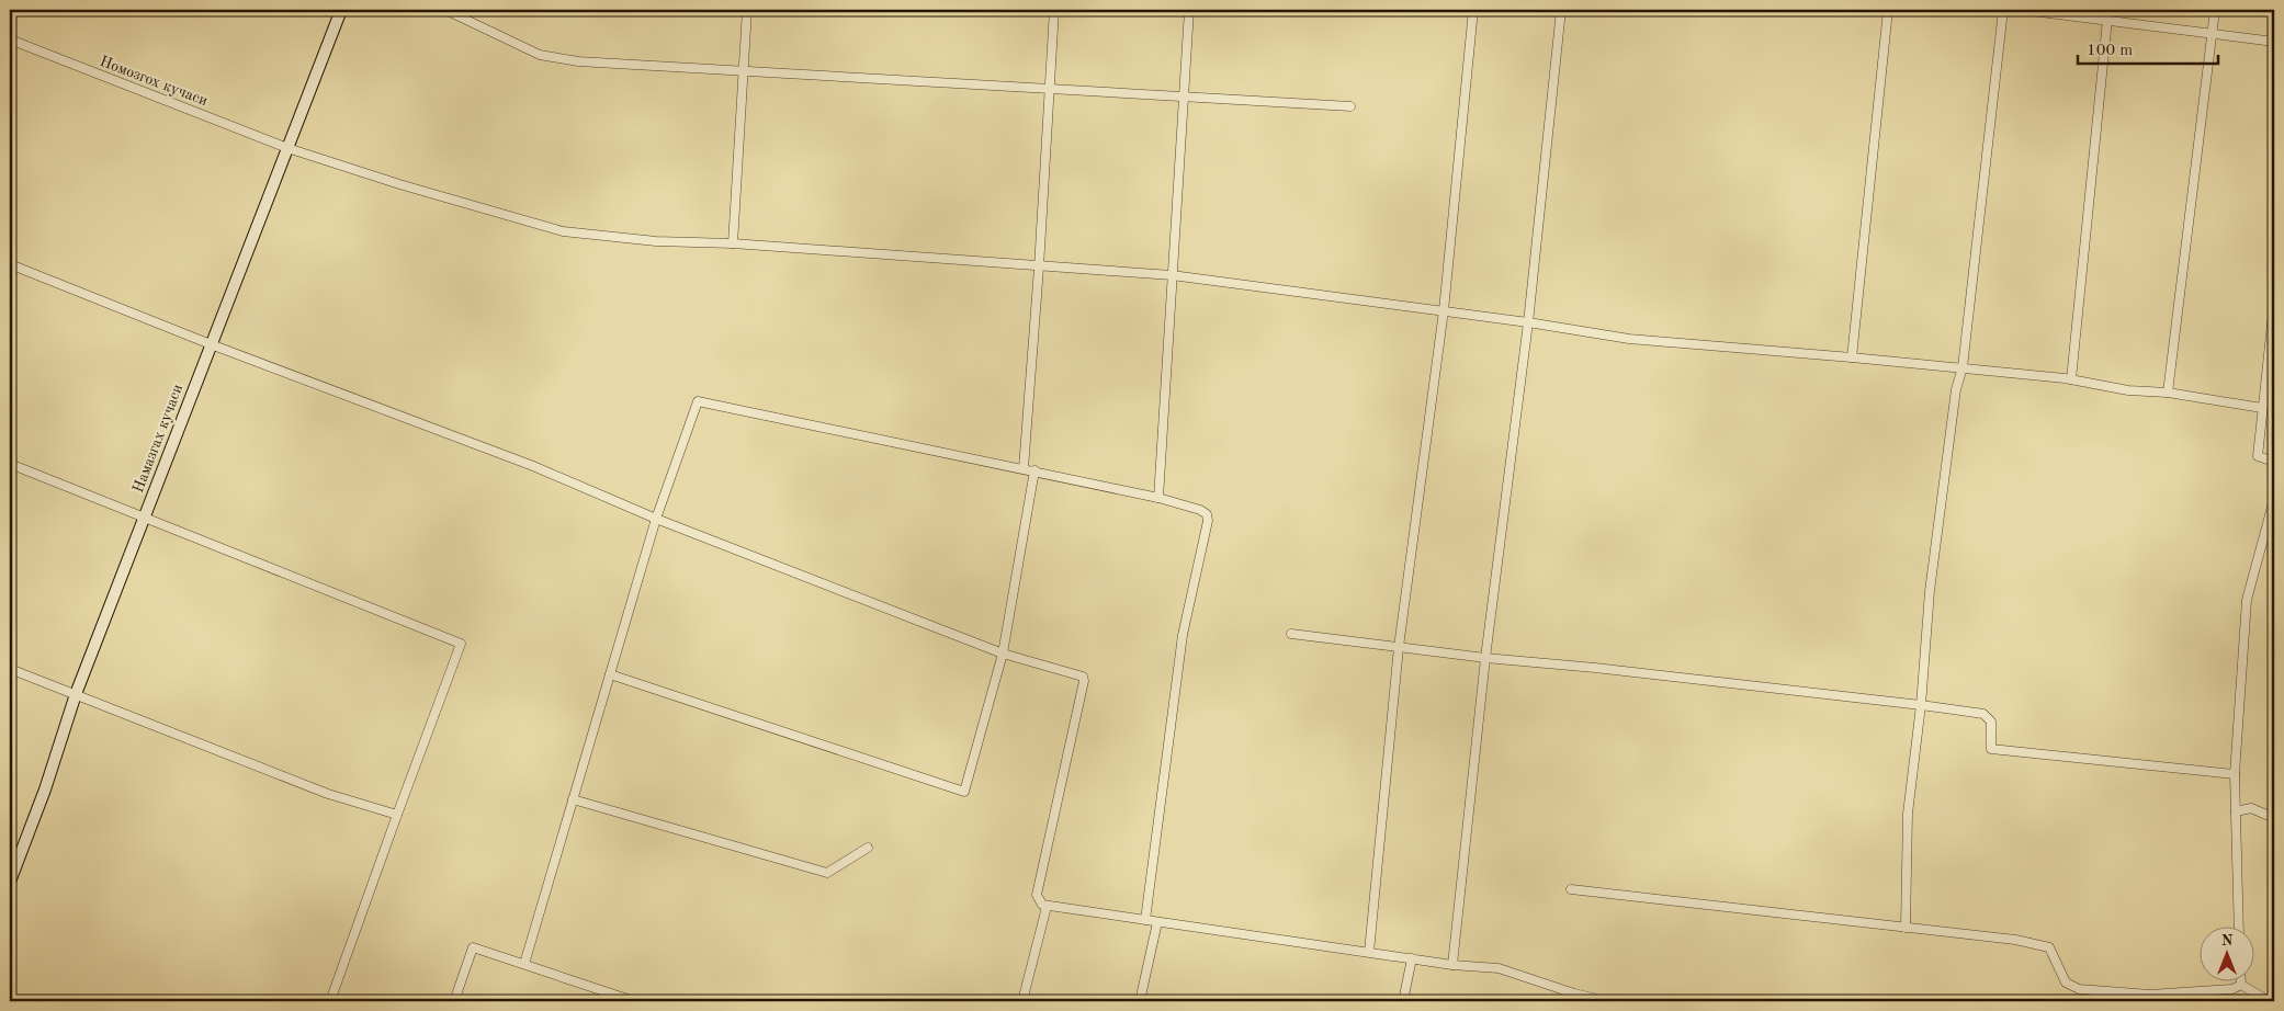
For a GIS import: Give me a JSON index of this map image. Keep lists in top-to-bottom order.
{
  "streets": {
    "street": ["Номозгох кучаси", "Намазгах кучаси"]
  },
  "crossings": [
    ["Номозгох кучаси", "Намазгах кучаси"]
  ],
  "scale_bar": "100 m",
  "north": "top"
}
